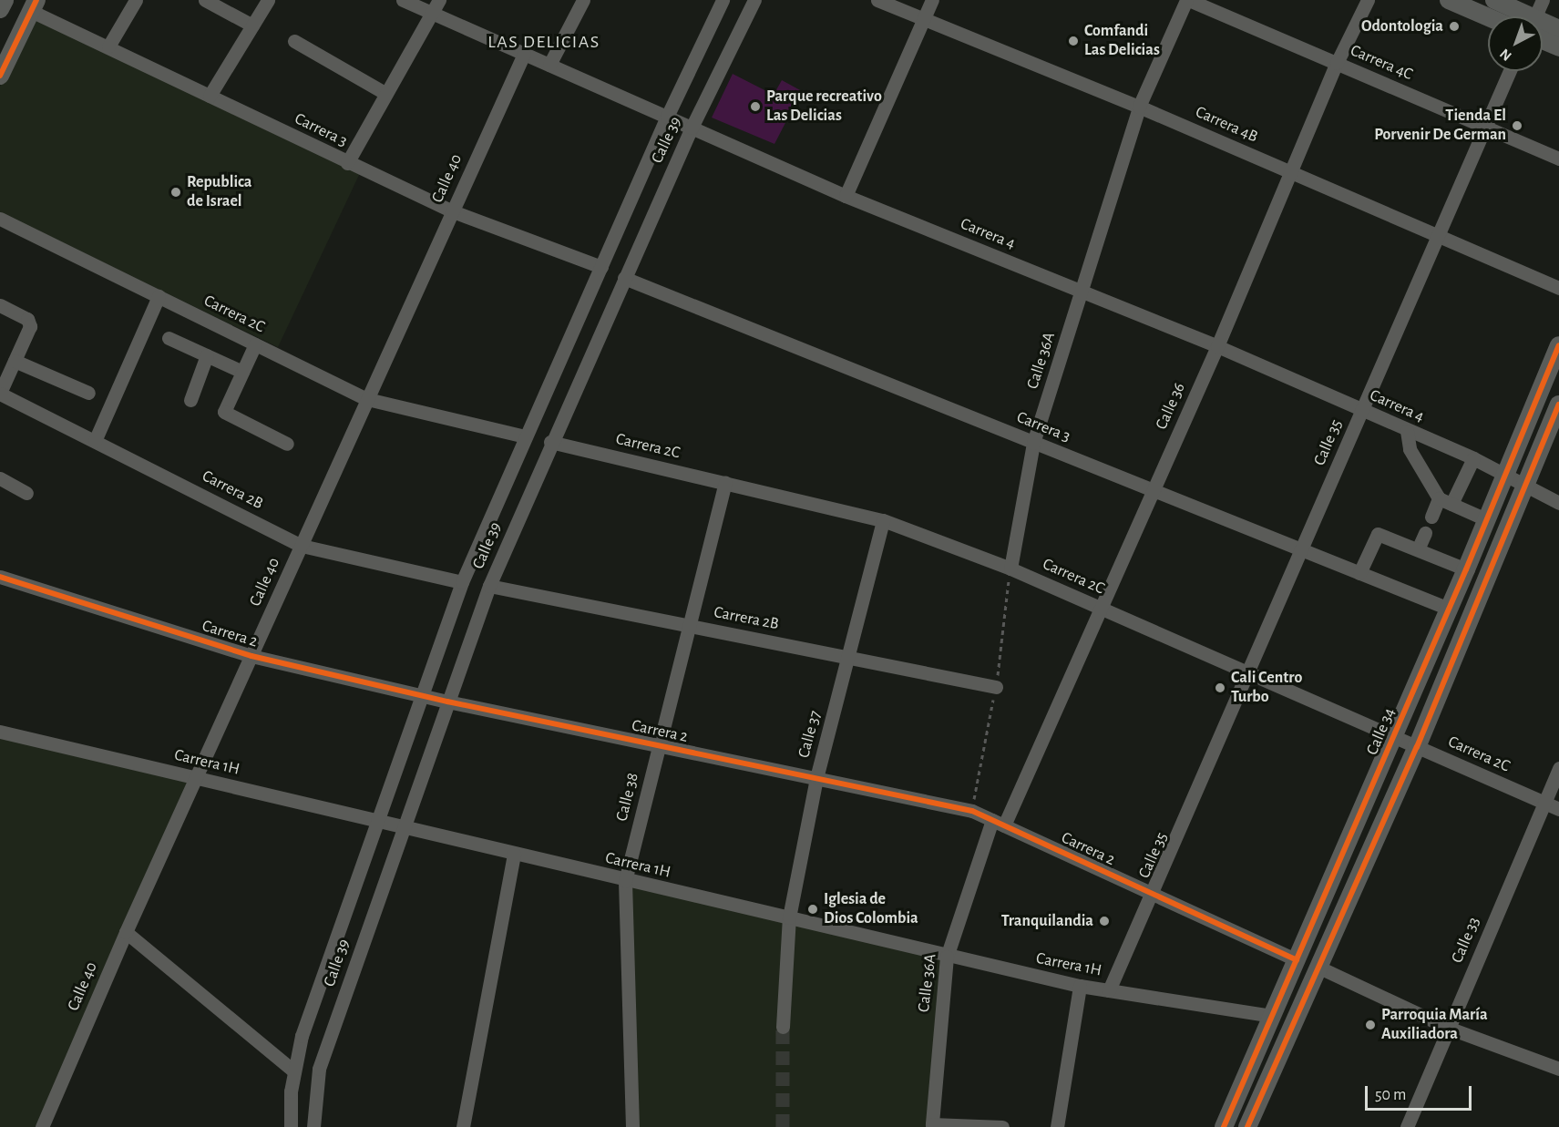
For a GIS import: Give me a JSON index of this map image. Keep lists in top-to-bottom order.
{
  "streets": {
    "main road": ["Calle 34"],
    "street": [
      "Carrera 4C",
      "Carrera 4B",
      "Carrera 3",
      "Calle 39",
      "Calle 40",
      "Carrera 4",
      "Carrera 2C",
      "Calle 36A",
      "Calle 36",
      "Calle 35",
      "Carrera 2B",
      "Carrera 2",
      "Calle 37",
      "Carrera 1H",
      "Calle 38",
      "Calle 33"
    ]
  },
  "crossings": [
    ["Carrera 4C", "Calle 36A"],
    ["Carrera 4C", "Calle 36"],
    ["Carrera 4C", "Calle 35"],
    ["Carrera 4B", "Calle 36A"],
    ["Carrera 4B", "Calle 36"],
    ["Carrera 4B", "Calle 35"],
    ["Carrera 3", "Calle 39"],
    ["Carrera 3", "Calle 40"],
    ["Carrera 3", "Calle 36A"],
    ["Carrera 3", "Calle 36"],
    ["Carrera 3", "Calle 35"],
    ["Carrera 3", "Calle 34"],
    ["Calle 39", "Carrera 4"],
    ["Calle 39", "Carrera 2C"],
    ["Calle 39", "Carrera 2B"],
    ["Calle 39", "Carrera 2"],
    ["Calle 39", "Carrera 1H"],
    ["Calle 40", "Carrera 4"],
    ["Calle 40", "Carrera 2C"],
    ["Calle 40", "Carrera 2B"],
    ["Calle 40", "Carrera 2"],
    ["Calle 40", "Carrera 1H"],
    ["Carrera 4", "Calle 36A"],
    ["Carrera 4", "Calle 36"],
    ["Carrera 4", "Calle 35"],
    ["Carrera 4", "Calle 34"],
    ["Carrera 2C", "Calle 36A"],
    ["Carrera 2C", "Calle 36"],
    ["Carrera 2C", "Calle 35"],
    ["Carrera 2C", "Calle 34"],
    ["Carrera 2C", "Calle 37"],
    ["Carrera 2C", "Calle 38"],
    ["Carrera 2C", "Calle 33"],
    ["Calle 36A", "Calle 36"],
    ["Calle 36A", "Carrera 2"],
    ["Calle 36A", "Carrera 1H"],
    ["Calle 36", "Carrera 2"],
    ["Calle 35", "Carrera 2"],
    ["Calle 35", "Carrera 1H"],
    ["Carrera 2B", "Calle 37"],
    ["Carrera 2B", "Calle 38"],
    ["Carrera 2", "Calle 34"],
    ["Carrera 2", "Calle 37"],
    ["Carrera 2", "Calle 38"],
    ["Calle 34", "Carrera 1H"],
    ["Calle 37", "Carrera 1H"],
    ["Carrera 1H", "Calle 38"]
  ],
  "districts": ["LAS DELICIAS"],
  "places": [
    "Odontologia",
    "Comfandi Las Delicias",
    "Parque recreativo Las Delicias",
    "Tienda El Porvenir De German",
    "Republica de Israel",
    "Cali Centro Turbo",
    "Iglesia de Dios Colombia",
    "Tranquilandia",
    "Parroquia María Auxiliadora"
  ],
  "scale_bar": "50 m",
  "north": "bottom left"
}
